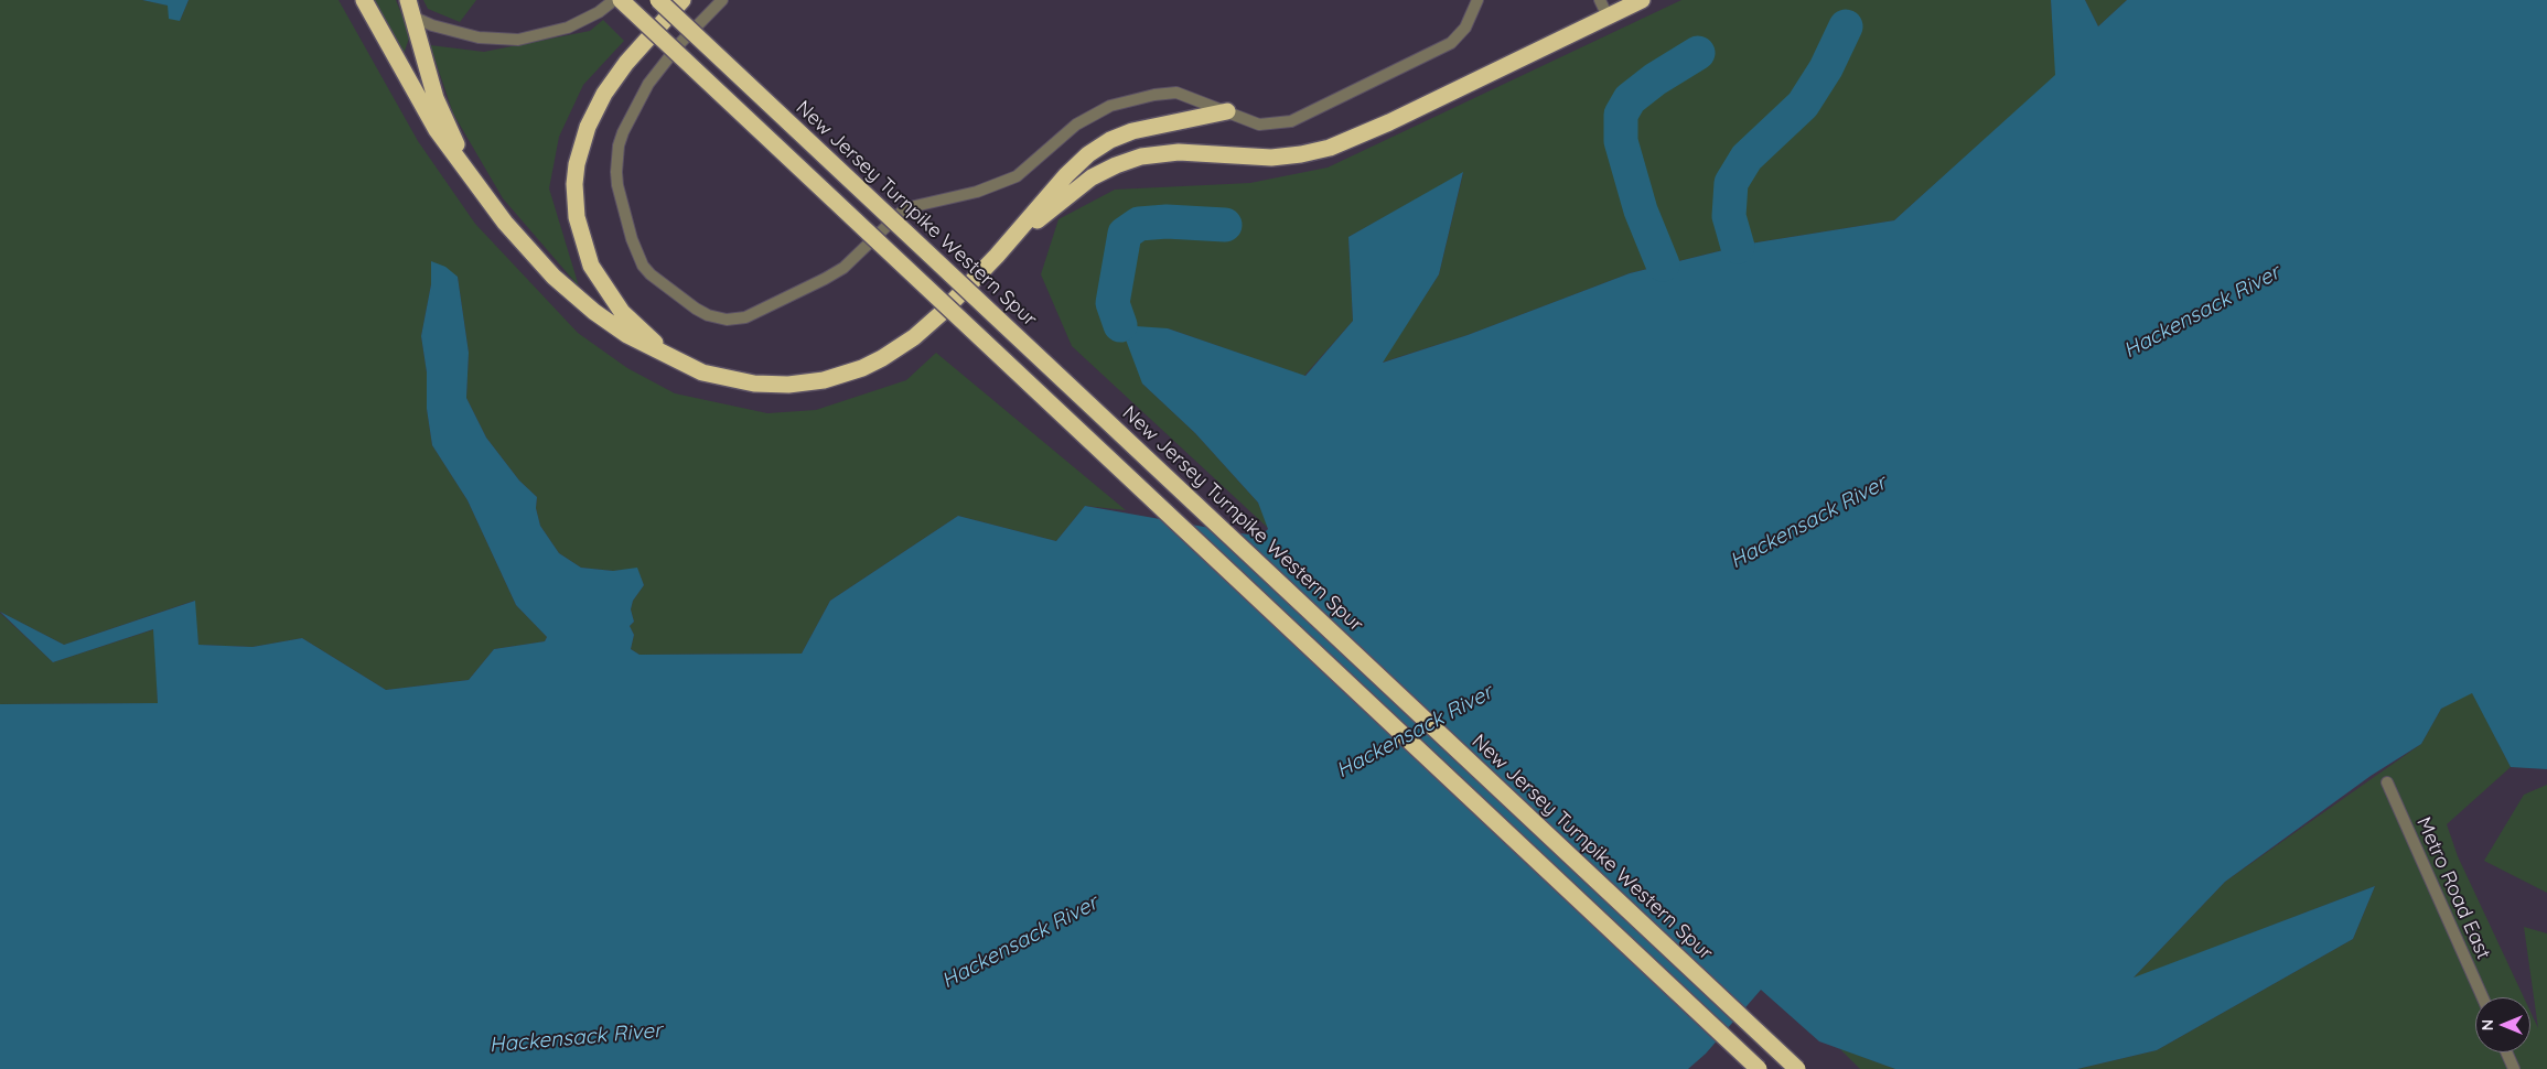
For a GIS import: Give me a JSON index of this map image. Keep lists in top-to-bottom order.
{
  "streets": {
    "highway": ["New Jersey Turnpike Western Spur"],
    "lane": ["Metro Road East"]
  },
  "water": ["Hackensack River"],
  "north": "left"
}
